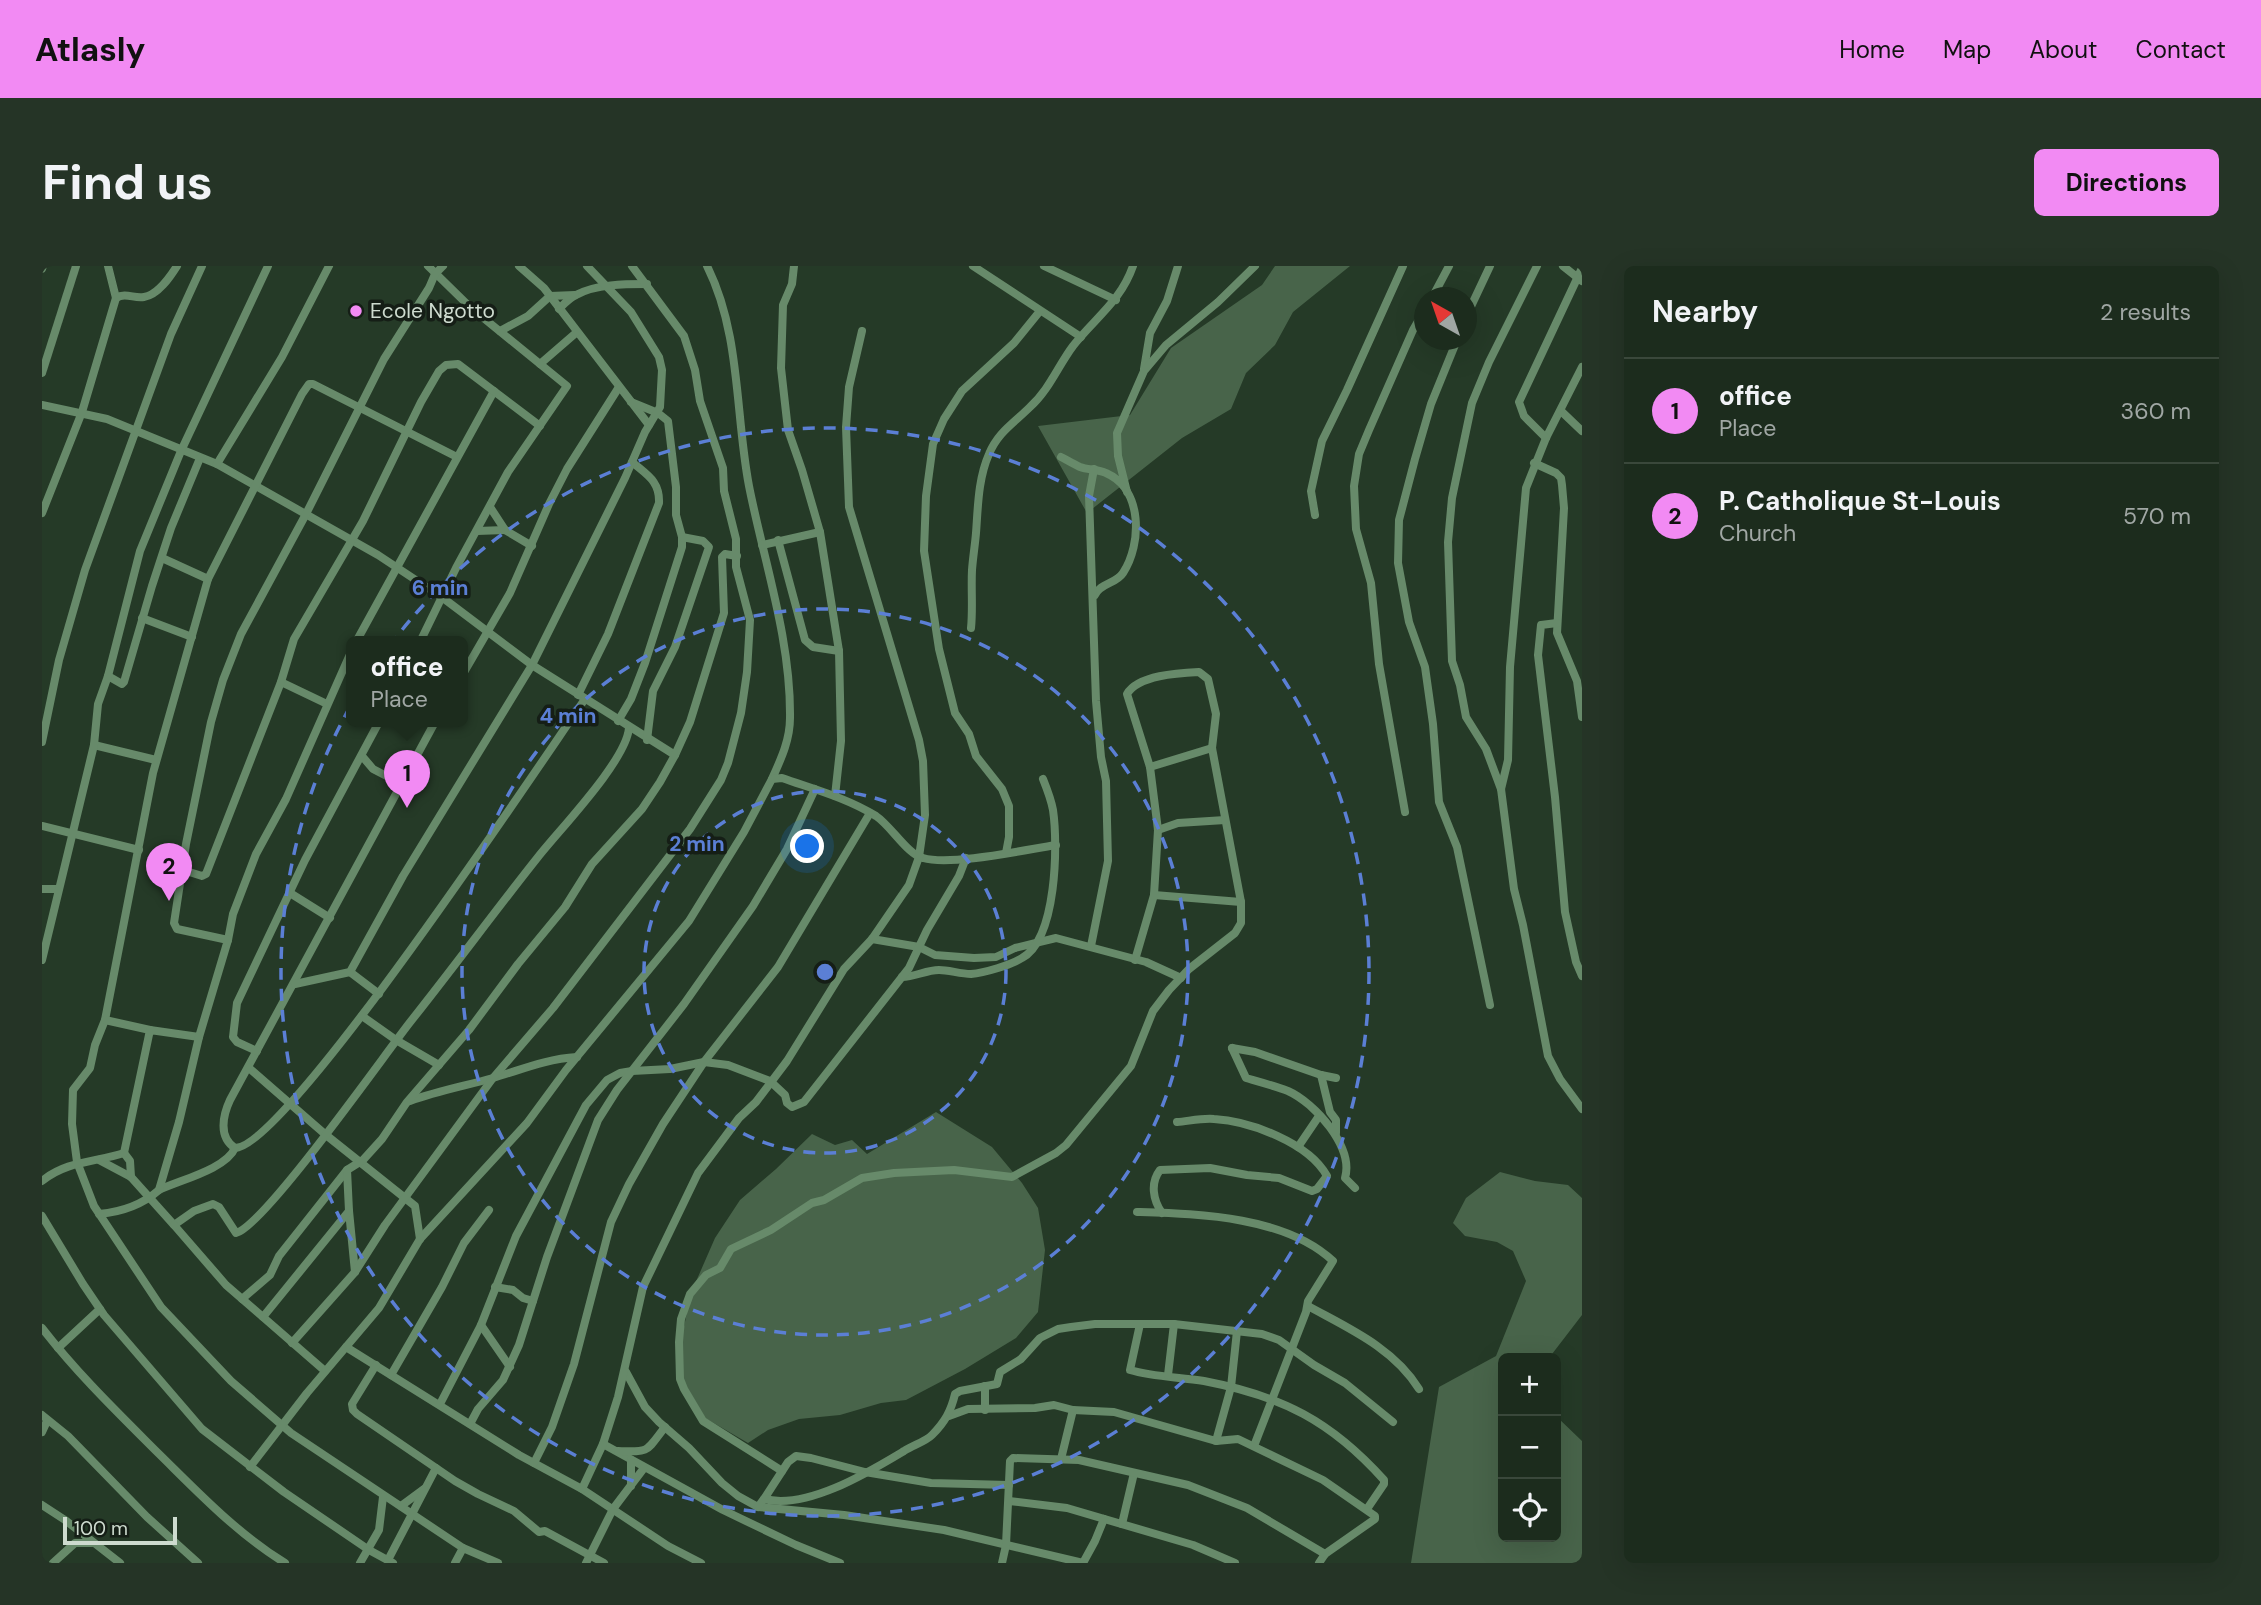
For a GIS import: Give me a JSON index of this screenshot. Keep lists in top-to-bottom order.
{
  "places": ["Ecole Ngotto"],
  "scale_bar": "100 m",
  "north": "top left",
  "page": {
    "header": "Atlasly",
    "nav": [
      "Home",
      "Map",
      "About",
      "Contact"
    ],
    "buttons": "Directions",
    "title": "Find us",
    "heading": ["Nearby", "2 results"],
    "list": [
      {
        "mark": "1",
        "name": "office",
        "note": "Place",
        "value": "360 m"
      },
      {
        "mark": "2",
        "name": "P. Catholique St-Louis",
        "note": "Church",
        "value": "570 m"
      }
    ],
    "popup": ["office", "Place"],
    "pins": ["1", "2"],
    "map_buttons": ["+", "−"],
    "scale": "100 m"
  },
  "rings": ["6 min", "4 min", "2 min"]
}
